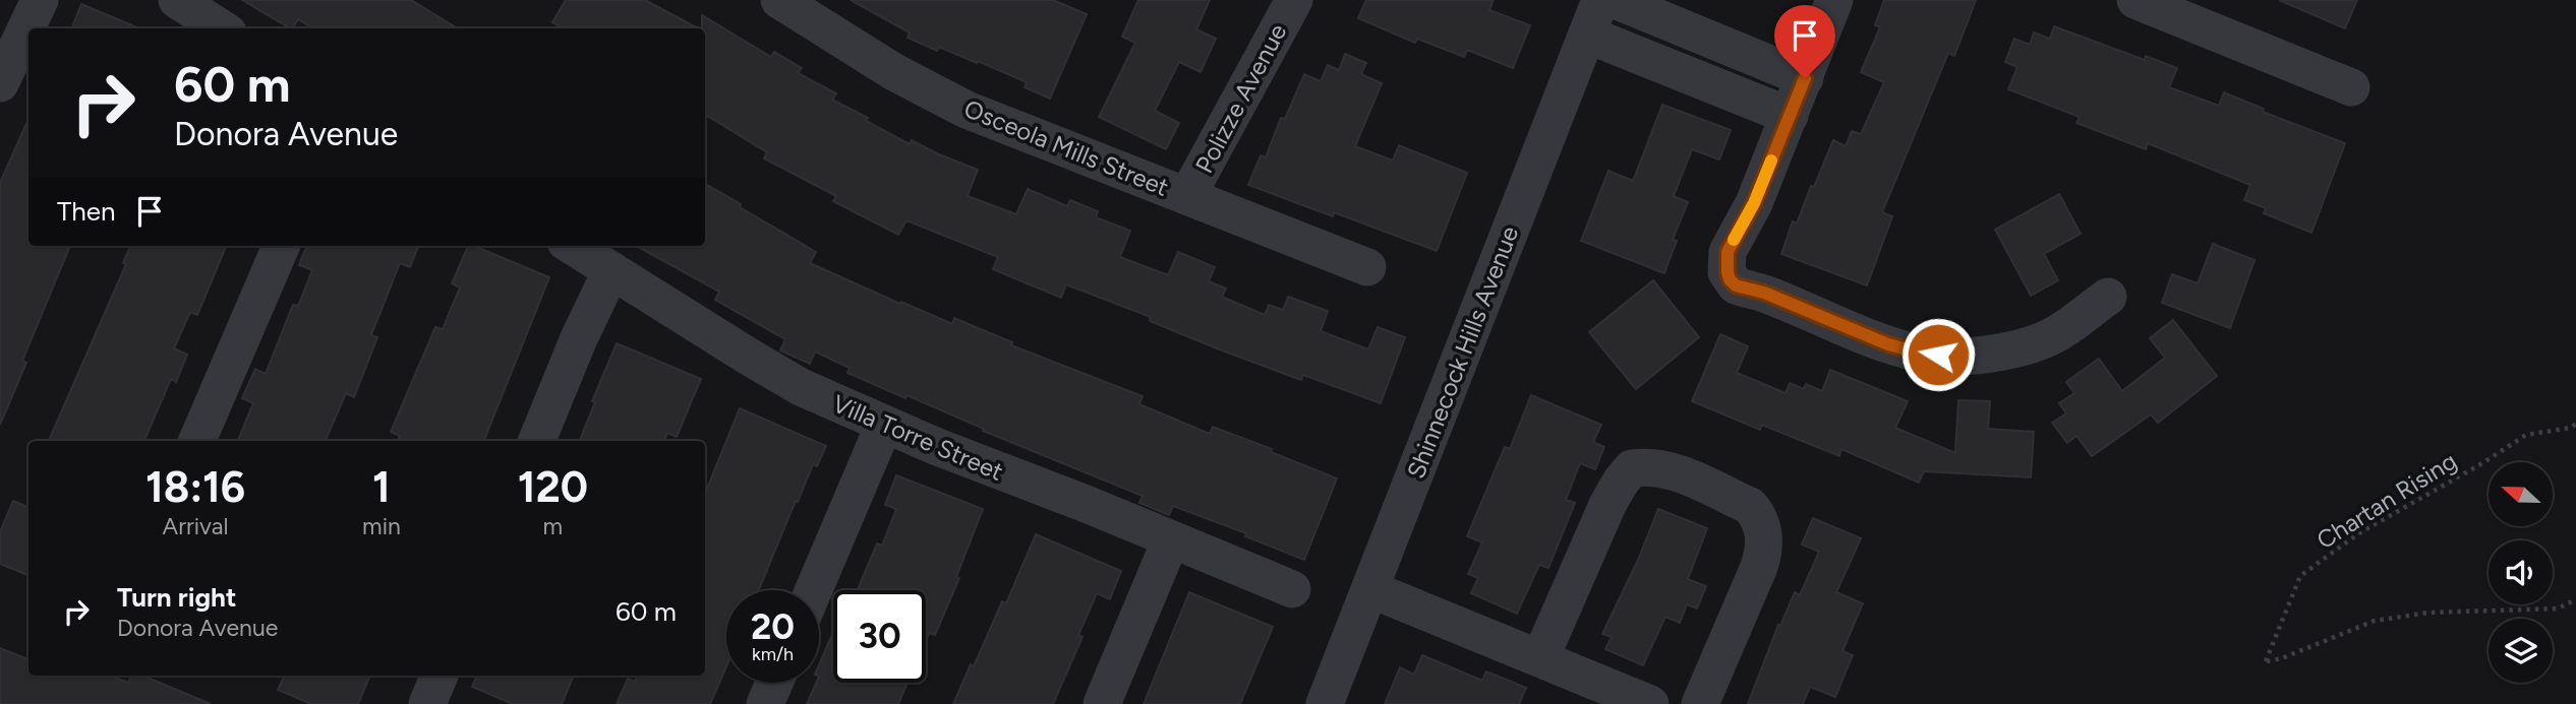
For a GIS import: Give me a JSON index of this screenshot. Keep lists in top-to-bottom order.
{
  "streets": {
    "street": [
      "Polizze Avenue",
      "Osceola Mills Street",
      "Shinnecock Hills Avenue",
      "Villa Torre Street"
    ],
    "path": ["Chartan Rising"]
  },
  "crossings": [
    ["Polizze Avenue", "Osceola Mills Street"]
  ],
  "north": "left",
  "page": {
    "turn": ["60 m", "Donora Avenue"],
    "then": "Then",
    "eta": [
      "18:16",
      "Arrival",
      "1",
      "min",
      "120",
      "m"
    ],
    "list": [
      {
        "name": "Turn right",
        "note": "Donora Avenue",
        "value": "60 m"
      }
    ],
    "speed": "20 km/h",
    "limit": "30"
  }
}
